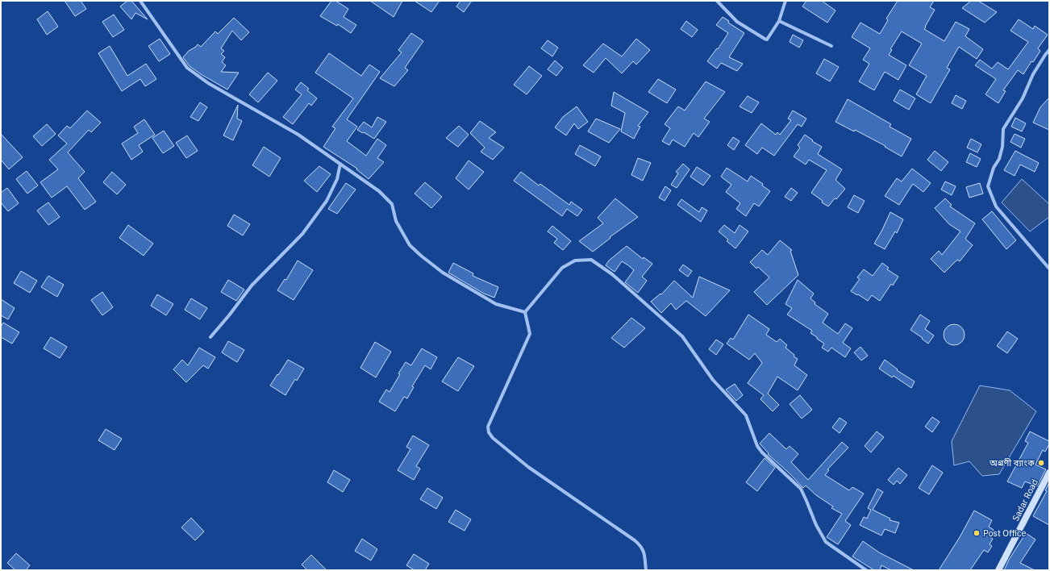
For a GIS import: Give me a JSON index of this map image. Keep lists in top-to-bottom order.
{
  "streets": {
    "main road": ["Sadar Road"]
  },
  "places": ["অগ্রণী ব্যাংক", "Post Office"]
}
